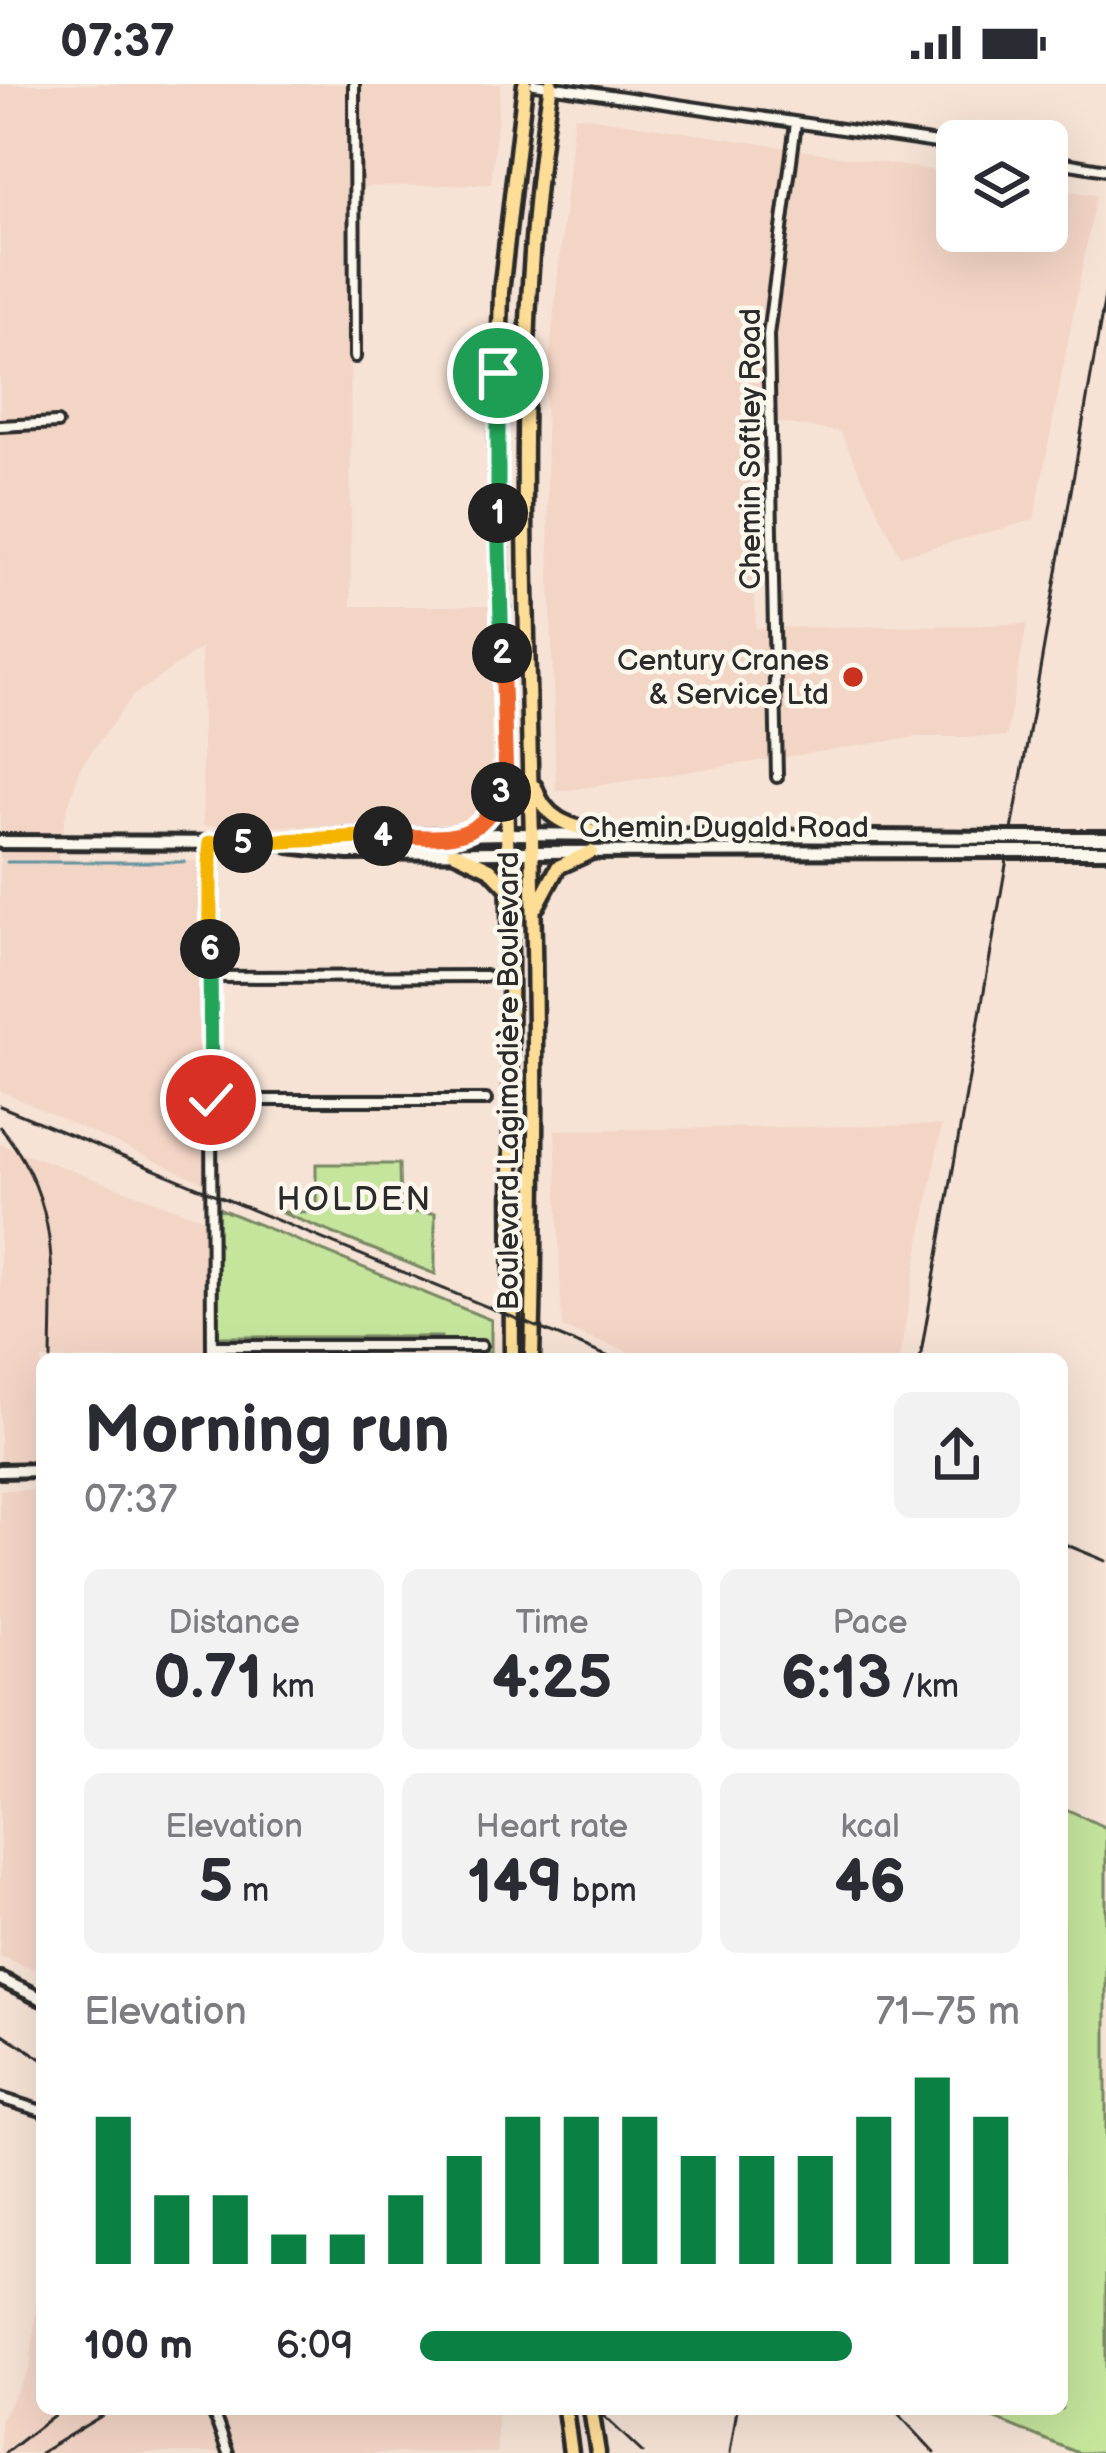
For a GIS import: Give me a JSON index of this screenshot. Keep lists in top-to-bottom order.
{
  "streets": {
    "main road": ["Chemin Dugald Road", "Boulevard Lagimodière Boulevard"],
    "street": ["Chemin Softley Road"]
  },
  "crossings": [
    ["Chemin Dugald Road", "Boulevard Lagimodière Boulevard"]
  ],
  "districts": ["HOLDEN"],
  "places": ["Century Cranes & Service Ltd"],
  "page": {
    "status": "07:37",
    "pins": [
      "1",
      "2",
      "3",
      "4",
      "5",
      "6"
    ],
    "heading": ["Morning run", "07:37"],
    "stats": [
      ["Distance", "0.71 km"],
      ["Time", "4:25"],
      ["Pace", "6:13 /km"],
      ["Elevation", "5 m"],
      ["Heart rate", "149 bpm"],
      ["kcal", "46"]
    ],
    "chart": ["Elevation", "71–75 m"],
    "list": [
      {
        "name": "100 m",
        "note": "6:09"
      }
    ]
  }
}
